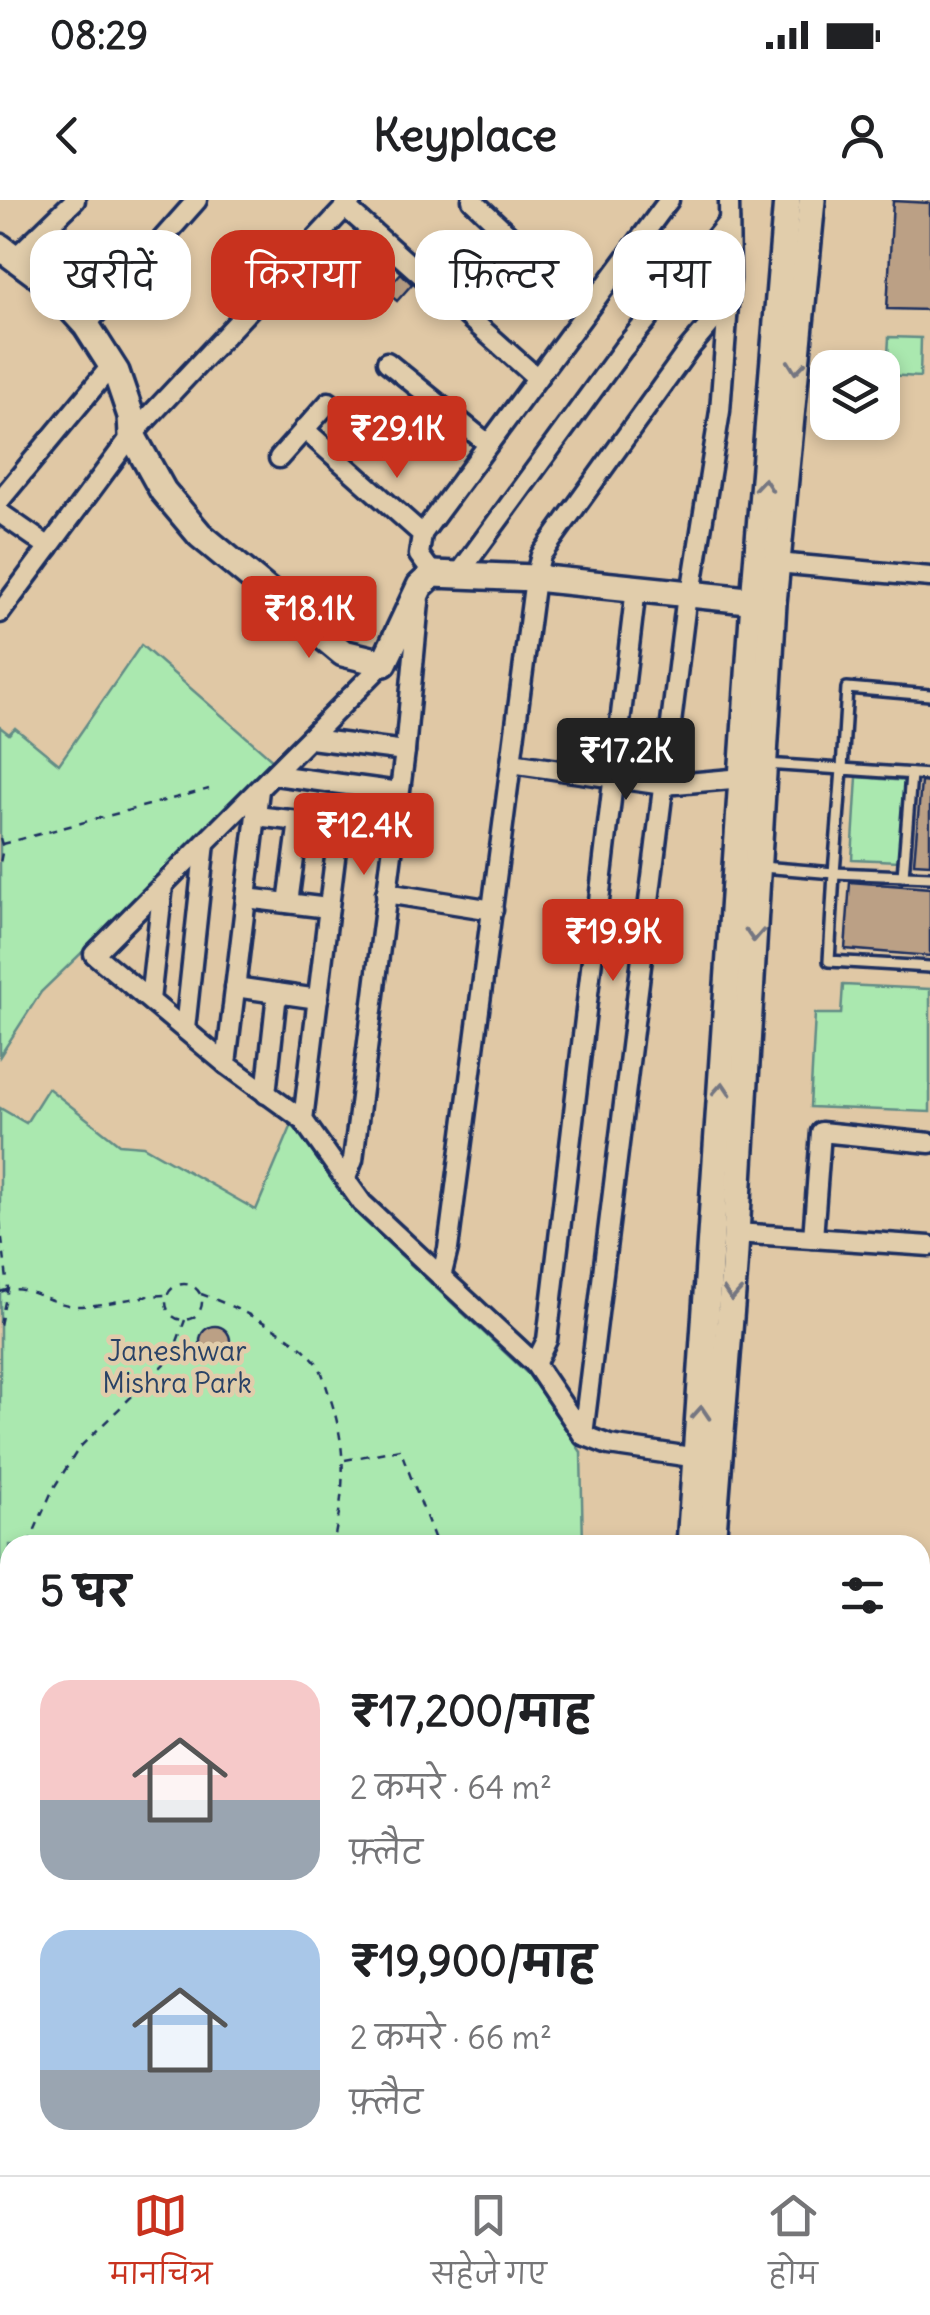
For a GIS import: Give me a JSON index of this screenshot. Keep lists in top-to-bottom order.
{
  "parks": ["Janeshwar Mishra Park"],
  "page": {
    "status": "08:29",
    "header": "Keyplace",
    "chip": [
      "खरीदें",
      "किराया",
      "फ़िल्टर",
      "नया"
    ],
    "price": [
      "₹29.1K",
      "₹18.1K",
      "₹17.2K",
      "₹12.4K",
      "₹19.9K"
    ],
    "heading": "5 घर",
    "list": [
      {
        "name": "₹17,200/माह",
        "note": "2 कमरे · 64 m² · फ़्लैट"
      },
      {
        "name": "₹19,900/माह",
        "note": "2 कमरे · 66 m² · फ़्लैट"
      }
    ],
    "tabs": ["मानचित्र", "सहेजे गए", "होम"]
  }
}
